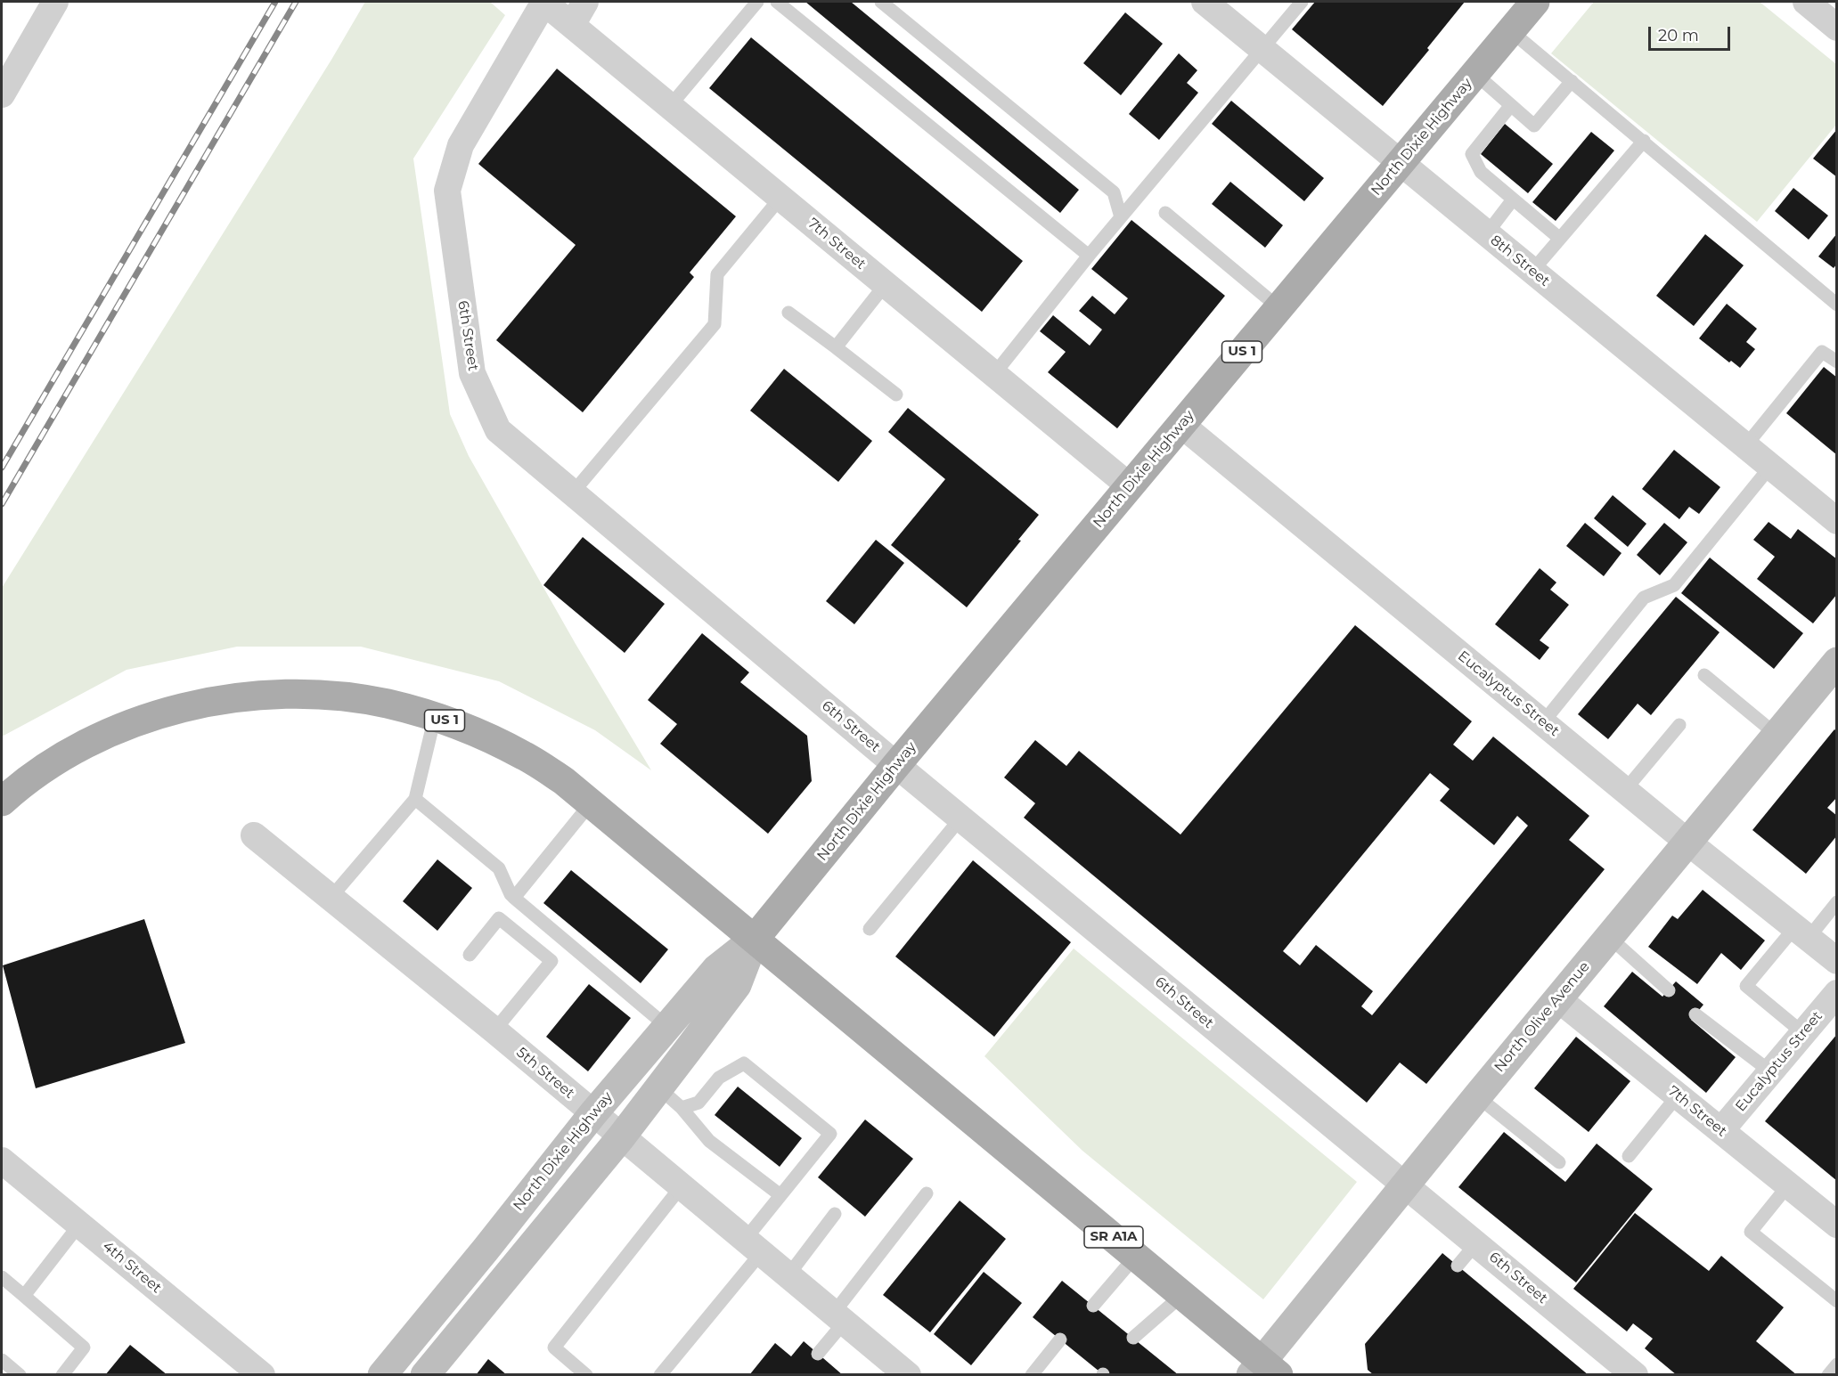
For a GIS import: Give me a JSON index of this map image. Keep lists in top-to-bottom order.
{
  "streets": {
    "main road": ["North Dixie Highway", "US 1", "SR A1A"],
    "street": [
      "7th Street",
      "8th Street",
      "6th Street",
      "Eucalyptus Street",
      "North Olive Avenue",
      "5th Street",
      "4th Street"
    ]
  },
  "crossings": [
    ["North Dixie Highway", "7th Street"],
    ["North Dixie Highway", "8th Street"],
    ["North Dixie Highway", "6th Street"],
    ["North Dixie Highway", "US 1"],
    ["North Dixie Highway", "Eucalyptus Street"],
    ["North Dixie Highway", "5th Street"],
    ["North Dixie Highway", "SR A1A"],
    ["7th Street", "6th Street"],
    ["7th Street", "Eucalyptus Street"],
    ["7th Street", "North Olive Avenue"],
    ["6th Street", "North Olive Avenue"],
    ["US 1", "SR A1A"],
    ["Eucalyptus Street", "North Olive Avenue"],
    ["North Olive Avenue", "SR A1A"]
  ],
  "scale_bar": "20 m"
}
